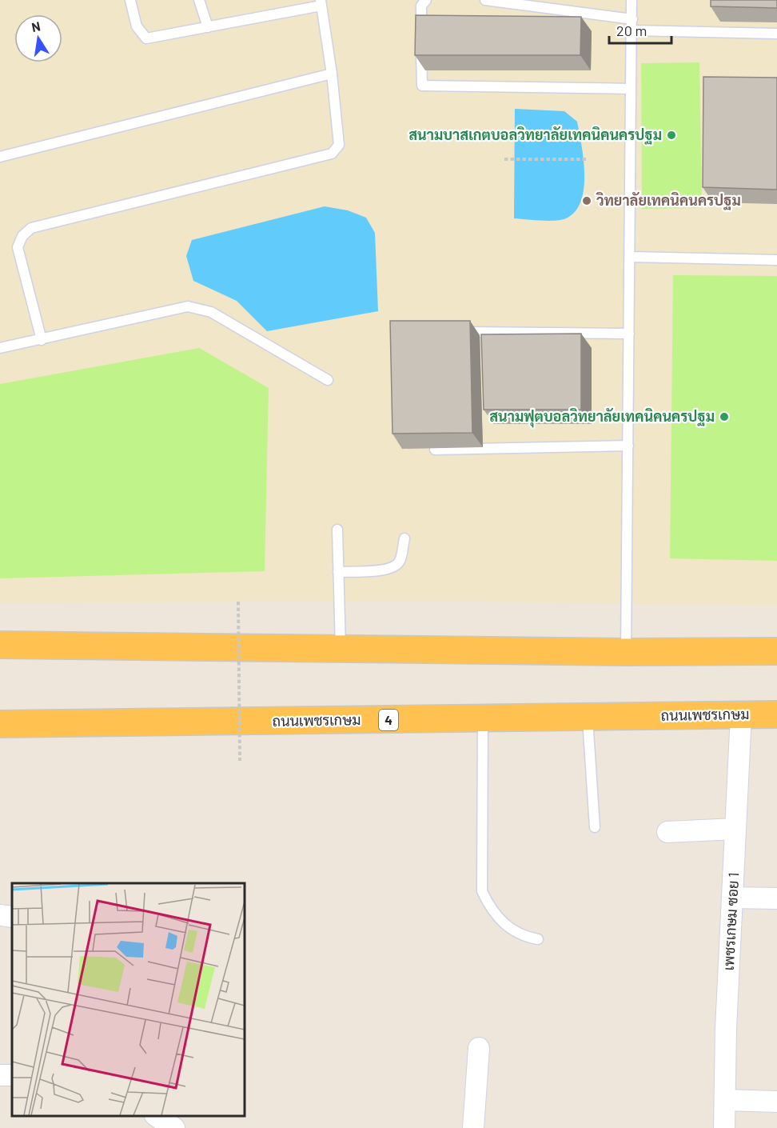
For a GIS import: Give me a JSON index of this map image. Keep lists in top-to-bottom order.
{
  "streets": {
    "highway": ["ถนนเพชรเกษม", "4"],
    "street": ["เพชรเกษม ซอย 1"]
  },
  "crossings": [
    ["ถนนเพชรเกษม", "เพชรเกษม ซอย 1"]
  ],
  "places": ["สนามบาสเกตบอลวิทยาลัยเทคนิคนครปฐม", "วิทยาลัยเทคนิคนครปฐม", "สนามฟุตบอลวิทยาลัยเทคนิคนครปฐม"],
  "scale_bar": "20 m",
  "north": "top"
}
